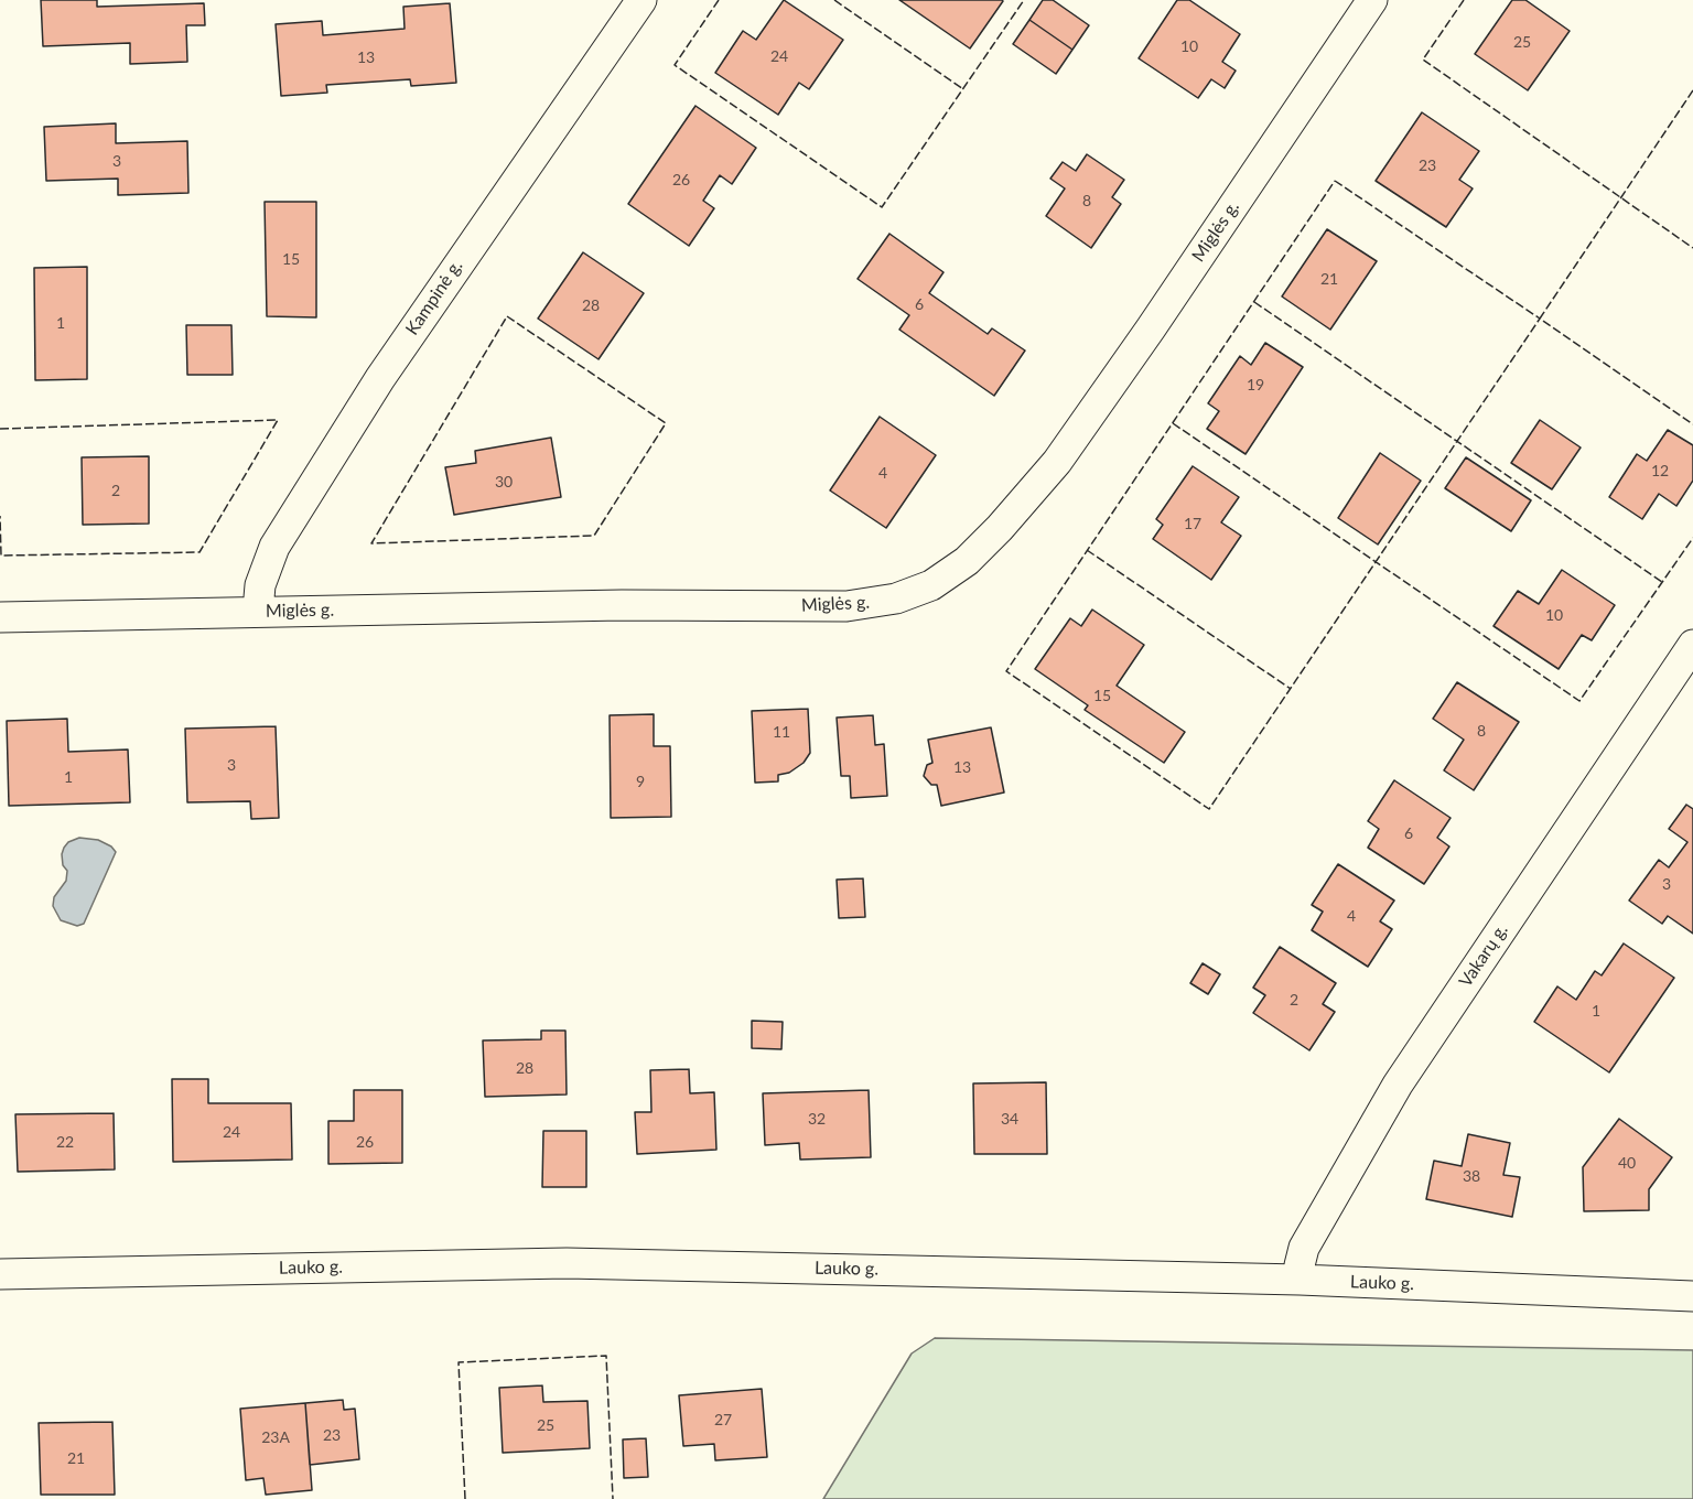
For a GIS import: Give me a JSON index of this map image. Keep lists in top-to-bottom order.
{
  "streets": {
    "street": [
      "Miglės g.",
      "Kampinė g.",
      "Vakarų g.",
      "Lauko g."
    ]
  },
  "crossings": [
    ["Miglės g.", "Kampinė g."],
    ["Vakarų g.", "Lauko g."]
  ],
  "house_numbers": [
    "25",
    "10",
    "24",
    "13",
    "3",
    "23",
    "26",
    "8",
    "15",
    "21",
    "6",
    "28",
    "1",
    "19",
    "12",
    "4",
    "30",
    "2",
    "17",
    "10",
    "15",
    "8",
    "11",
    "3",
    "13",
    "1",
    "9",
    "6",
    "3",
    "4",
    "2",
    "1",
    "28",
    "32",
    "34",
    "24",
    "22",
    "26",
    "40",
    "38",
    "27",
    "25",
    "23",
    "23A",
    "21"
  ]
}
